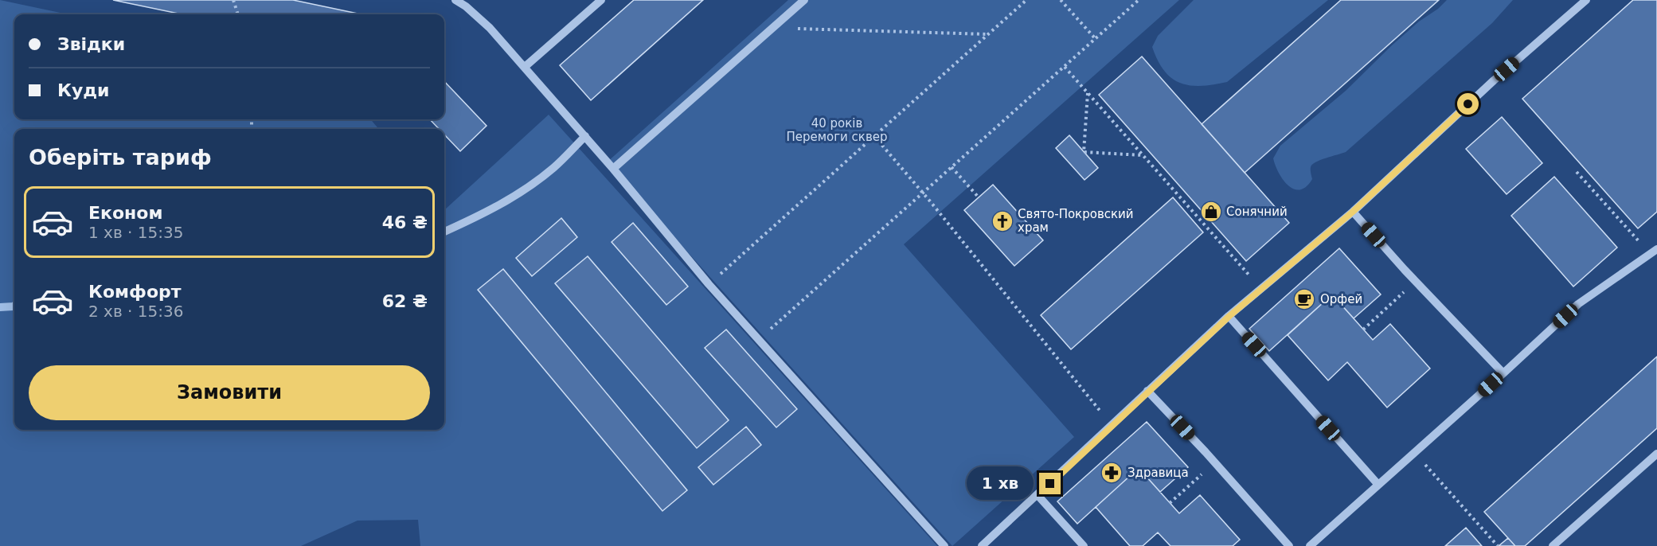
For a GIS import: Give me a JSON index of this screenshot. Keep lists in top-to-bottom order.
{
  "parks": ["40 років Перемоги сквер"],
  "places": {
    "shop": ["Сонячний"],
    "church": ["Свято-Покровский храм"],
    "cafe": ["Орфей"],
    "pharmacy": ["Здравица"]
  },
  "page": {
    "banner": ["Звідки", "Куди"],
    "heading": "Оберіть тариф",
    "list": [
      {
        "name": "Економ",
        "note": "1 хв · 15:35",
        "value": "46 ₴"
      },
      {
        "name": "Комфорт",
        "note": "2 хв · 15:36",
        "value": "62 ₴"
      }
    ],
    "buttons": "Замовити",
    "bubble": "1 хв"
  }
}
